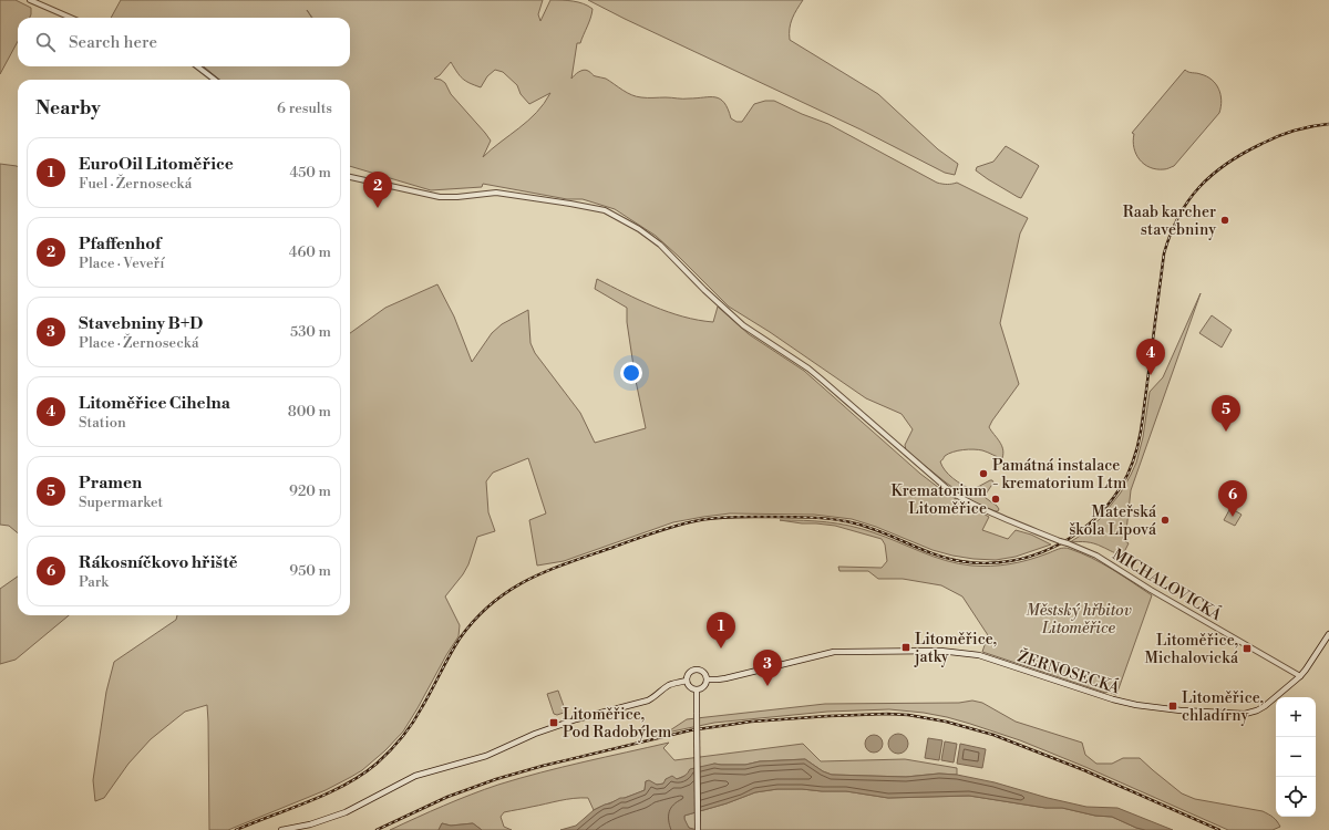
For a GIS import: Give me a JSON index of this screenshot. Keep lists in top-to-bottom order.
{
  "streets": {
    "main road": ["ŽERNOSECKÁ"],
    "street": ["MICHALOVICKÁ"]
  },
  "crossings": [
    ["MICHALOVICKÁ", "ŽERNOSECKÁ"]
  ],
  "parks": ["Městský hřbitov Litoměřice"],
  "places": {
    "other": [
      "Raab karcher stavebniny",
      "Památná instalace - krematorium Ltm",
      "Krematorium Litoměřice",
      "Mateřská škola Lipová"
    ],
    "transit": [
      "Litoměřice, jatky",
      "Litoměřice, Michalovická",
      "Litoměřice, chladírny",
      "Litoměřice, Pod Radobýlem"
    ]
  },
  "page": {
    "search": "Search here",
    "heading": ["Nearby", "6 results"],
    "list": [
      {
        "mark": "1",
        "name": "EuroOil Litoměřice",
        "note": "Fuel · Žernosecká",
        "value": "450 m"
      },
      {
        "mark": "2",
        "name": "Pfaffenhof",
        "note": "Place · Veveří",
        "value": "460 m"
      },
      {
        "mark": "3",
        "name": "Stavebniny B+D",
        "note": "Place · Žernosecká",
        "value": "530 m"
      },
      {
        "mark": "4",
        "name": "Litoměřice Cihelna",
        "note": "Station",
        "value": "800 m"
      },
      {
        "mark": "5",
        "name": "Pramen",
        "note": "Supermarket",
        "value": "920 m"
      },
      {
        "mark": "6",
        "name": "Rákosníčkovo hřiště",
        "note": "Park",
        "value": "950 m"
      }
    ],
    "pins": [
      "2",
      "4",
      "5",
      "6",
      "1",
      "3"
    ],
    "map_buttons": ["+", "−"]
  }
}
